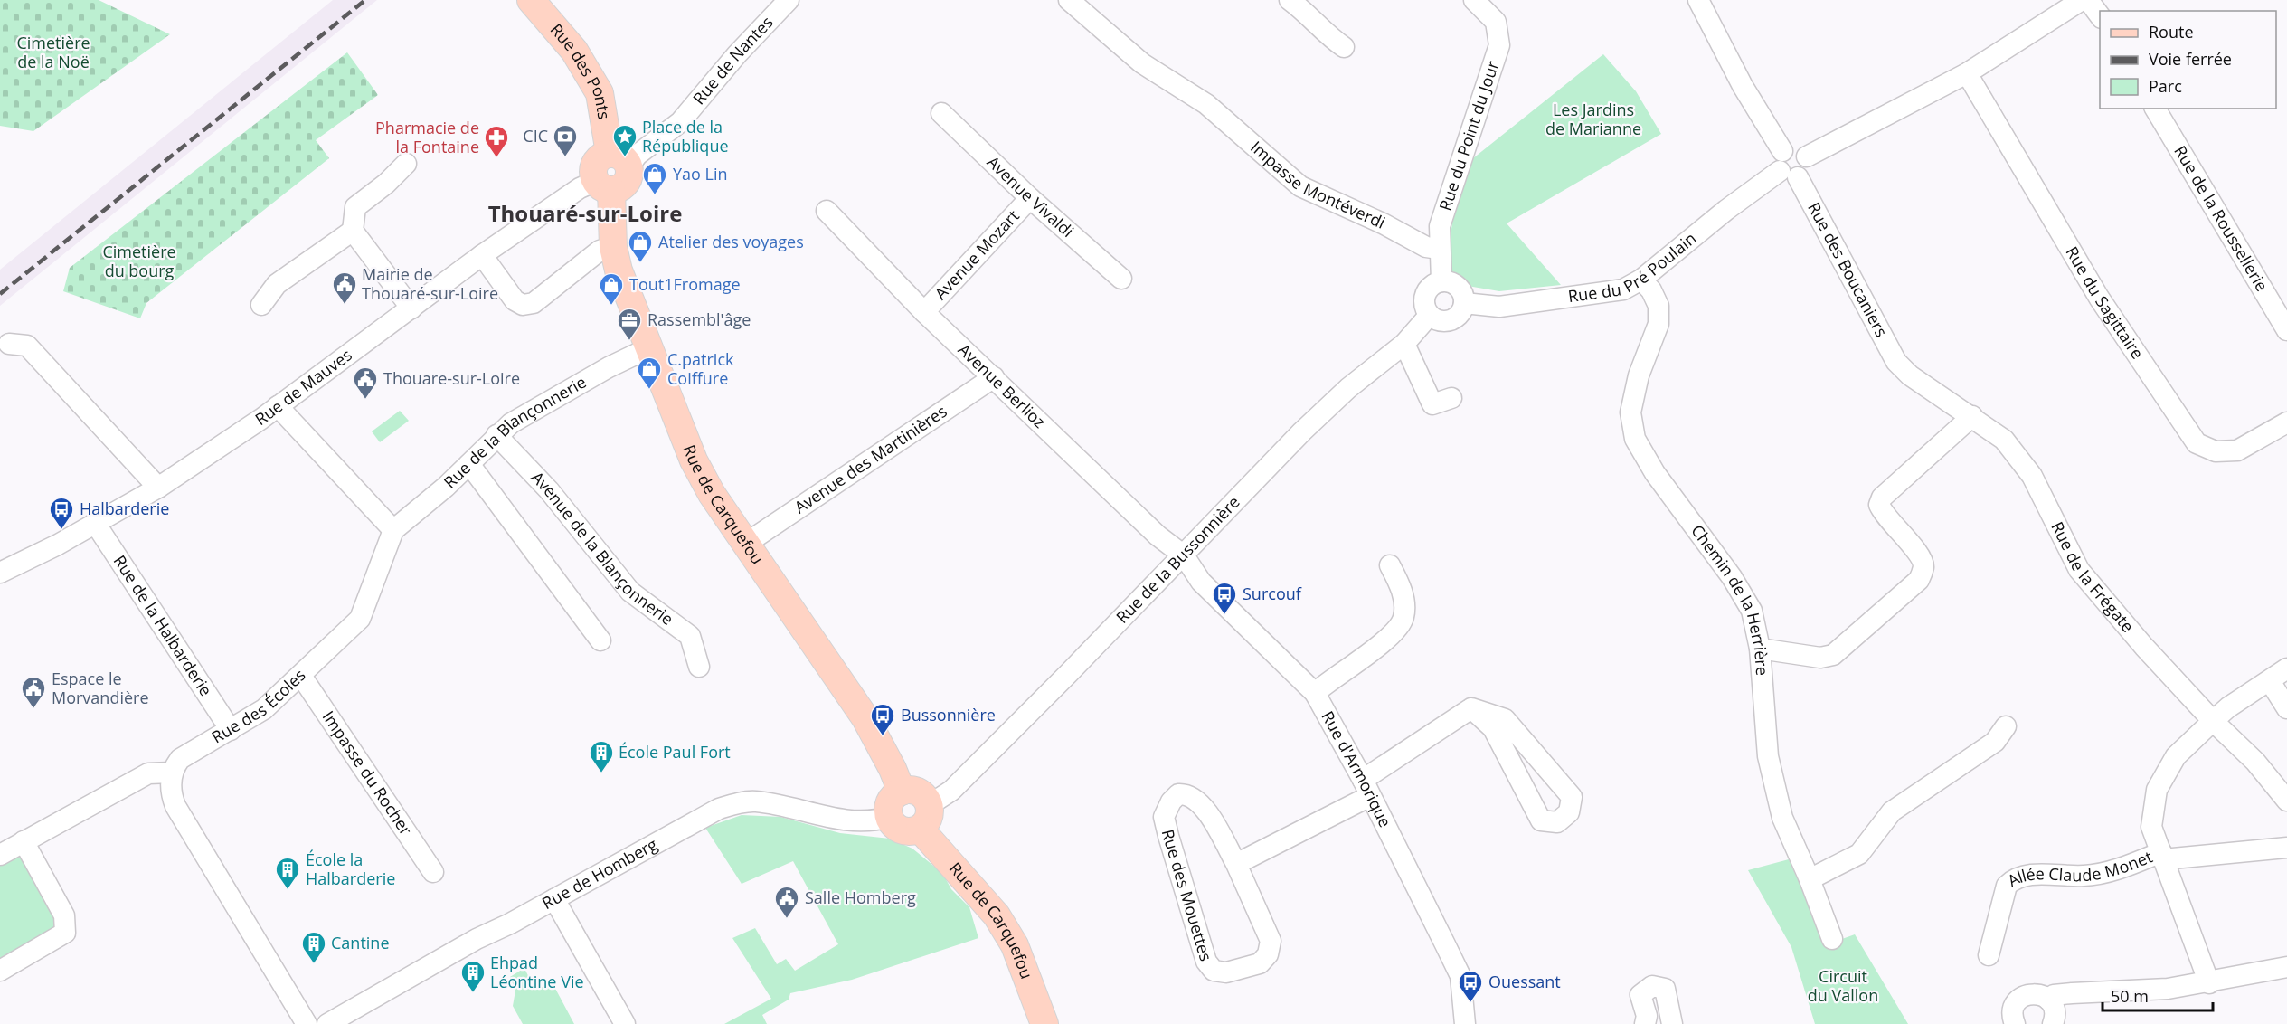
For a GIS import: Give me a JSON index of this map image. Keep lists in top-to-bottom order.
{
  "streets": {
    "main road": ["Rue des Ponts", "Rue de Carquefou"],
    "street": [
      "Rue de Nantes",
      "Rue du Point du Jour",
      "Impasse Montéverdi",
      "Avenue Vivaldi",
      "Rue de la Roussellerie",
      "Avenue Mozart",
      "Rue du Pré Poulain",
      "Rue des Boucaniers",
      "Rue du Sagittaire",
      "Avenue Berlioz",
      "Rue de Mauves",
      "Rue de la Blançonnerie",
      "Avenue des Martinières",
      "Avenue de la Blançonnerie",
      "Rue de la Bussonnière",
      "Rue de la Frégate",
      "Chemin de la Herrière",
      "Rue de la Halbarderie",
      "Rue des Écoles",
      "Rue d'Armorique",
      "Impasse du Rocher",
      "Allée Claude Monet",
      "Rue de Homberg",
      "Rue des Mouettes"
    ]
  },
  "crossings": [
    ["Rue de Nantes", "Rue des Ponts"],
    ["Rue du Point du Jour", "Impasse Montéverdi"],
    ["Rue du Point du Jour", "Rue du Pré Poulain"],
    ["Rue du Point du Jour", "Rue de la Bussonnière"],
    ["Avenue Vivaldi", "Avenue Mozart"],
    ["Avenue Mozart", "Avenue Berlioz"],
    ["Rue du Pré Poulain", "Rue des Boucaniers"],
    ["Rue du Pré Poulain", "Rue de la Bussonnière"],
    ["Rue du Pré Poulain", "Chemin de la Herrière"],
    ["Rue des Boucaniers", "Rue de la Frégate"],
    ["Avenue Berlioz", "Avenue des Martinières"],
    ["Avenue Berlioz", "Rue de la Bussonnière"],
    ["Avenue Berlioz", "Rue d'Armorique"],
    ["Rue de Mauves", "Rue de Carquefou"],
    ["Rue de Mauves", "Rue de la Halbarderie"],
    ["Rue de la Blançonnerie", "Rue de Carquefou"],
    ["Rue de la Blançonnerie", "Avenue de la Blançonnerie"],
    ["Rue de la Blançonnerie", "Rue des Écoles"],
    ["Avenue des Martinières", "Rue de Carquefou"],
    ["Rue de Carquefou", "Rue de la Bussonnière"],
    ["Rue de Carquefou", "Rue de Homberg"],
    ["Rue de la Bussonnière", "Rue d'Armorique"],
    ["Rue de la Bussonnière", "Rue de Homberg"],
    ["Rue de la Halbarderie", "Rue des Écoles"],
    ["Rue des Écoles", "Impasse du Rocher"]
  ],
  "districts": ["Thouaré-sur-Loire"],
  "parks": [
    "Cimetière de la Noë",
    "Les Jardins de Marianne",
    "Cimetière du bourg",
    "Circuit du Vallon"
  ],
  "places": {
    "bank": ["CIC"],
    "place": ["Place de la République"],
    "pharmacy": ["Pharmacie de la Fontaine"],
    "shop": [
      "Yao Lin",
      "Atelier des voyages",
      "Tout1Fromage",
      "C.patrick Coiffure"
    ],
    "public building": [
      "Mairie de Thouaré-sur-Loire",
      "Thouare-sur-Loire",
      "Espace le Morvandière",
      "Salle Homberg"
    ],
    "office": ["Rassembl'âge"],
    "bus stop": [
      "Halbarderie",
      "Surcouf",
      "Bussonnière",
      "Ouessant"
    ],
    "building": [
      "École Paul Fort",
      "École la Halbarderie",
      "Cantine",
      "Ehpad Léontine Vie"
    ]
  },
  "legend": ["Route", "Voie ferrée", "Parc"],
  "scale_bar": "50 m"
}
